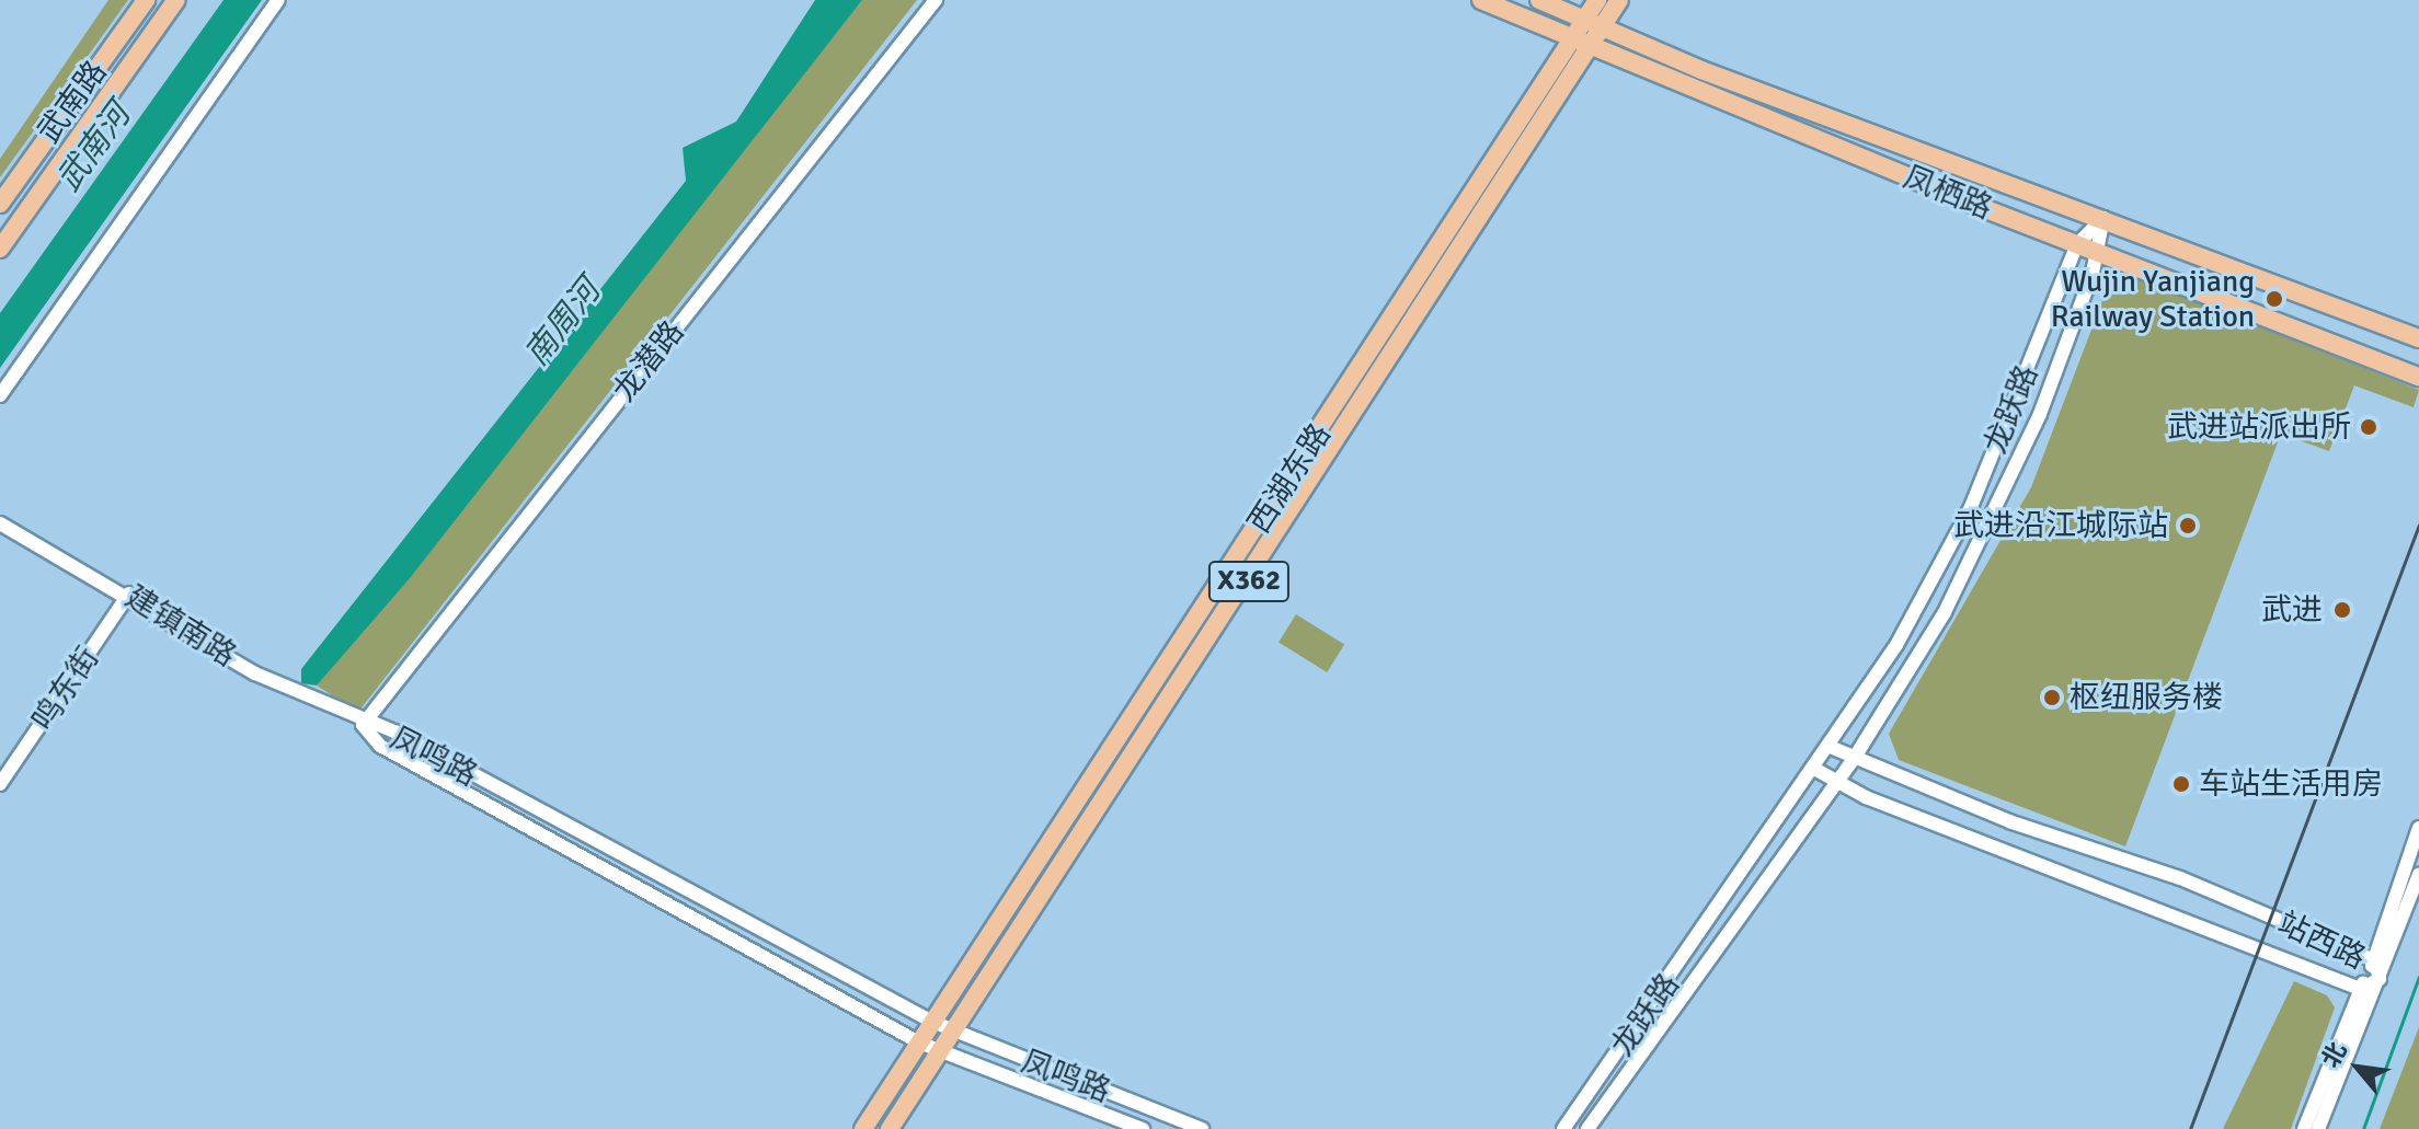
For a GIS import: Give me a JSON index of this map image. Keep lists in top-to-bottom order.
{
  "streets": {
    "main road": [
      "武南路",
      "凤栖路",
      "西湖东路",
      "X362"
    ],
    "street": [
      "龙潜路",
      "龙跃路",
      "建镇南路",
      "鸣东街",
      "凤鸣路",
      "站西路"
    ]
  },
  "crossings": [
    ["凤栖路", "龙跃路"],
    ["凤栖路", "西湖东路"],
    ["龙潜路", "建镇南路"],
    ["龙潜路", "凤鸣路"],
    ["龙跃路", "站西路"],
    ["西湖东路", "凤鸣路"],
    ["建镇南路", "鸣东街"],
    ["建镇南路", "凤鸣路"]
  ],
  "water": ["武南河", "南周河"],
  "places": [
    "Wujin Yanjiang Railway Station",
    "武进站派出所",
    "武进沿江城际站",
    "武进",
    "枢纽服务楼",
    "车站生活用房"
  ],
  "north": "top left"
}
